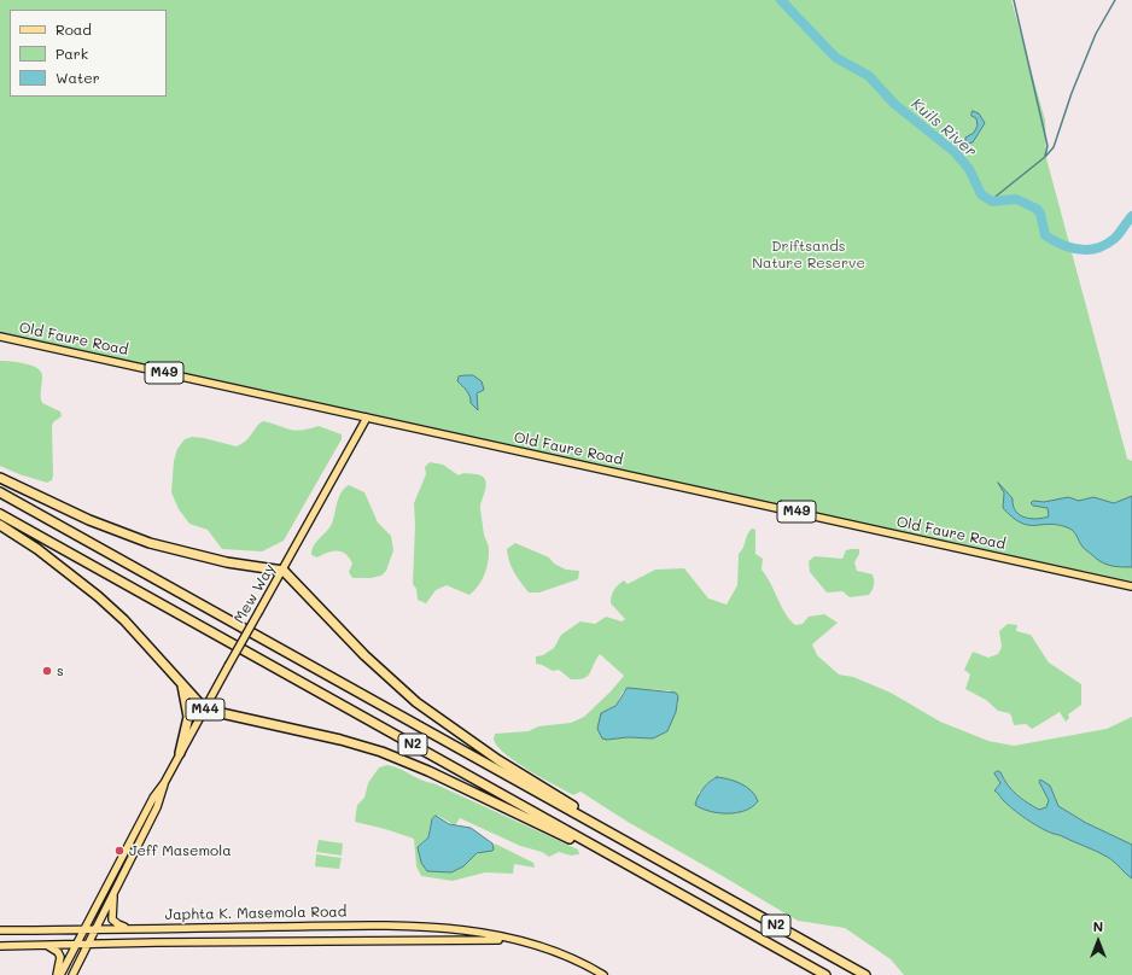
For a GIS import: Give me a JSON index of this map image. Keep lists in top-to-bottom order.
{
  "streets": {
    "highway": ["N2"],
    "main road": [
      "Old Faure Road",
      "M49",
      "Mew Way",
      "M44",
      "Japhta K. Masemola Road"
    ]
  },
  "crossings": [
    ["Old Faure Road", "Mew Way"],
    ["Mew Way", "Japhta K. Masemola Road"]
  ],
  "water": ["Kuils River"],
  "parks": ["Driftsands Nature Reserve"],
  "places": ["s", "Jeff Masemola"],
  "legend": ["Road", "Park", "Water"],
  "north": "top"
}
